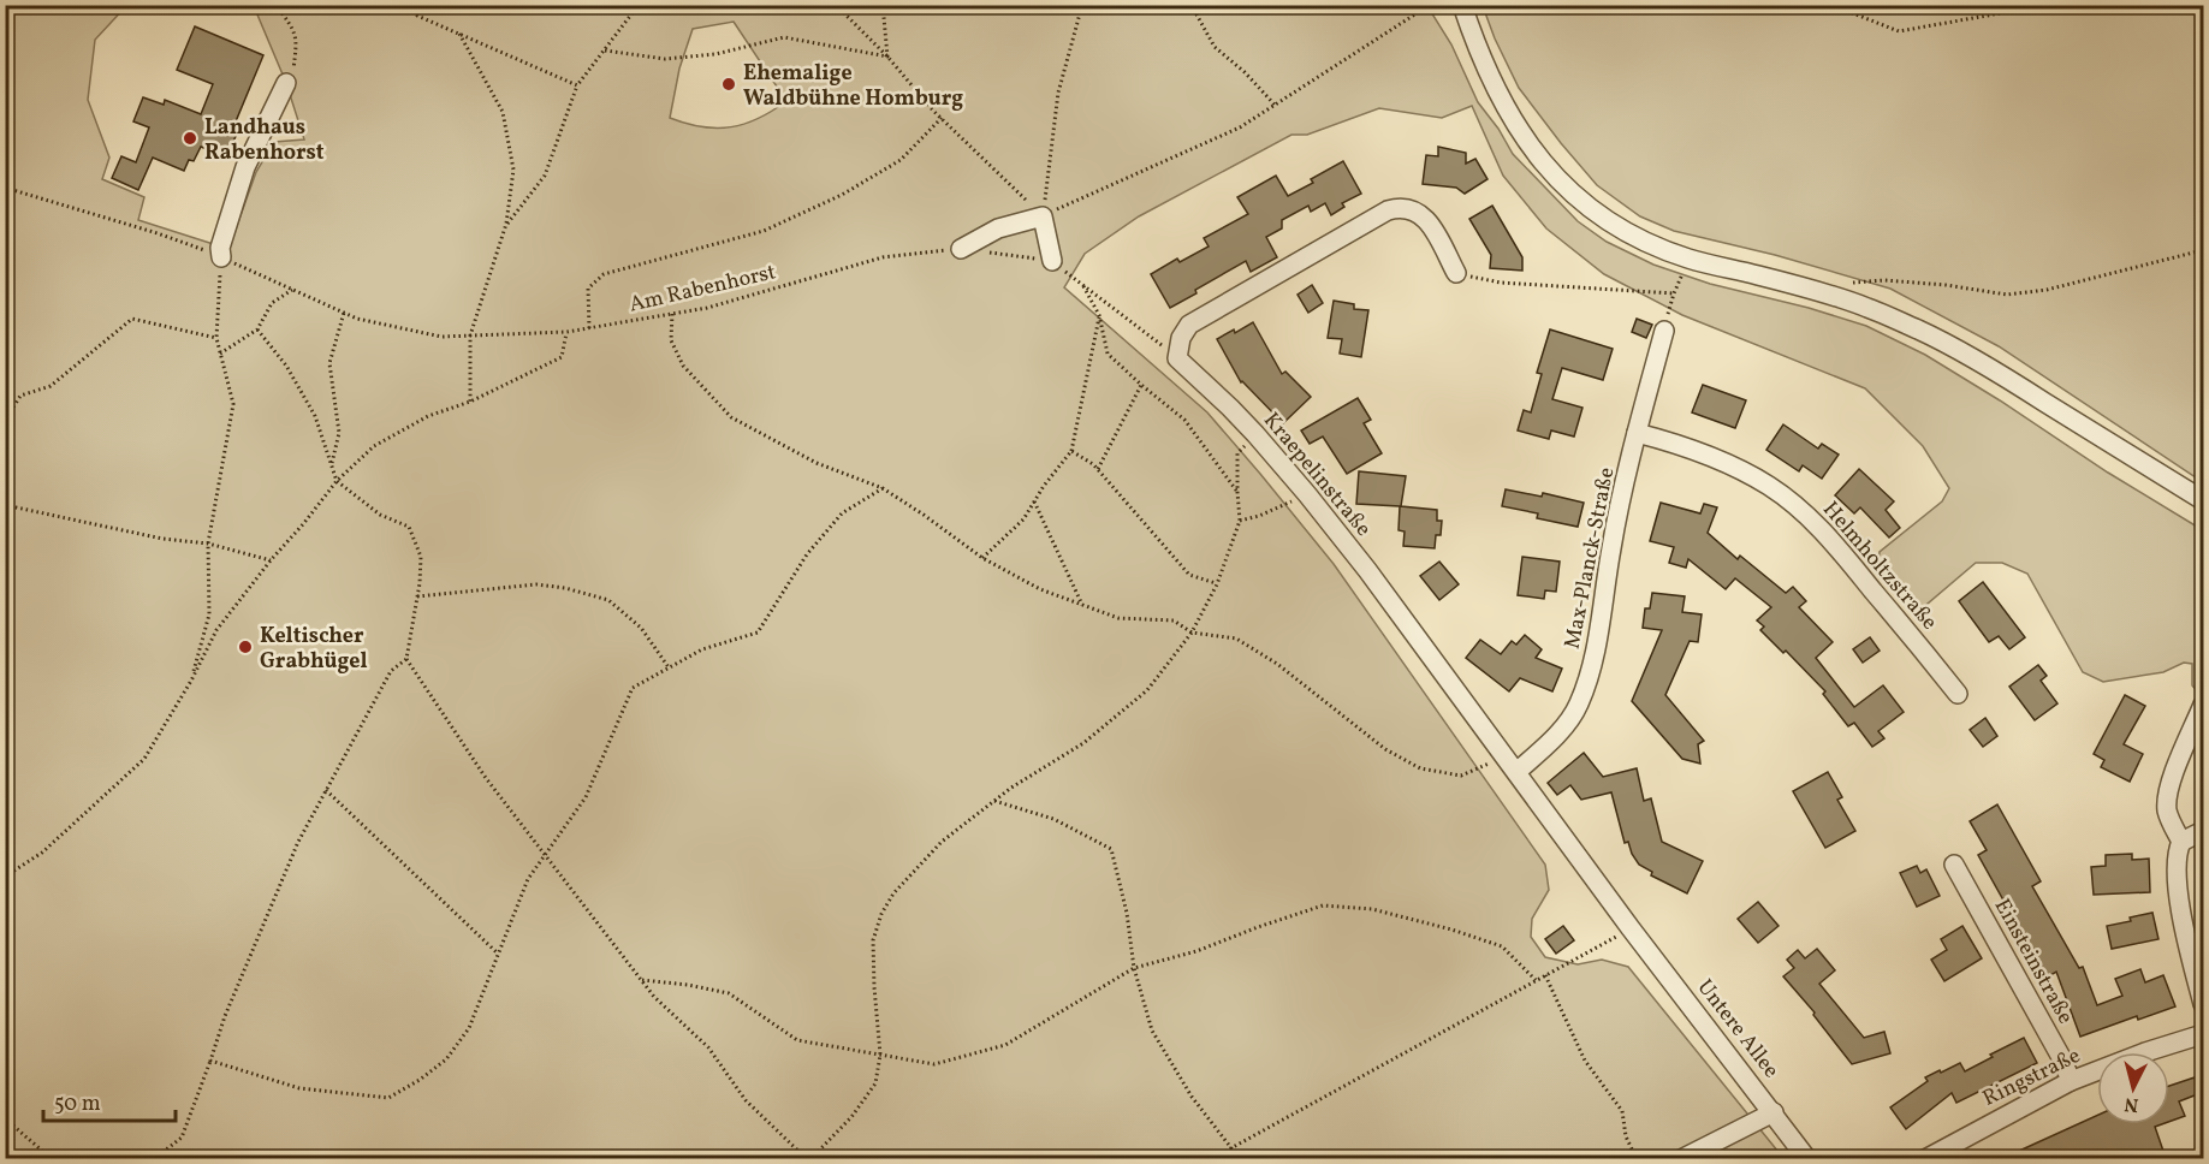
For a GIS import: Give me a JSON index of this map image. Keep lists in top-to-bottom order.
{
  "streets": {
    "street": [
      "Kraepelinstraße",
      "Max-Planck-Straße",
      "Helmholtzstraße",
      "Einsteinstraße",
      "Untere Allee",
      "Ringstraße"
    ],
    "path": ["Am Rabenhorst"]
  },
  "crossings": [
    ["Kraepelinstraße", "Max-Planck-Straße"],
    ["Kraepelinstraße", "Untere Allee"],
    ["Max-Planck-Straße", "Helmholtzstraße"],
    ["Einsteinstraße", "Ringstraße"]
  ],
  "places": ["Ehemalige Waldbühne Homburg", "Landhaus Rabenhorst", "Keltischer Grabhügel"],
  "scale_bar": "50 m",
  "north": "bottom"
}
